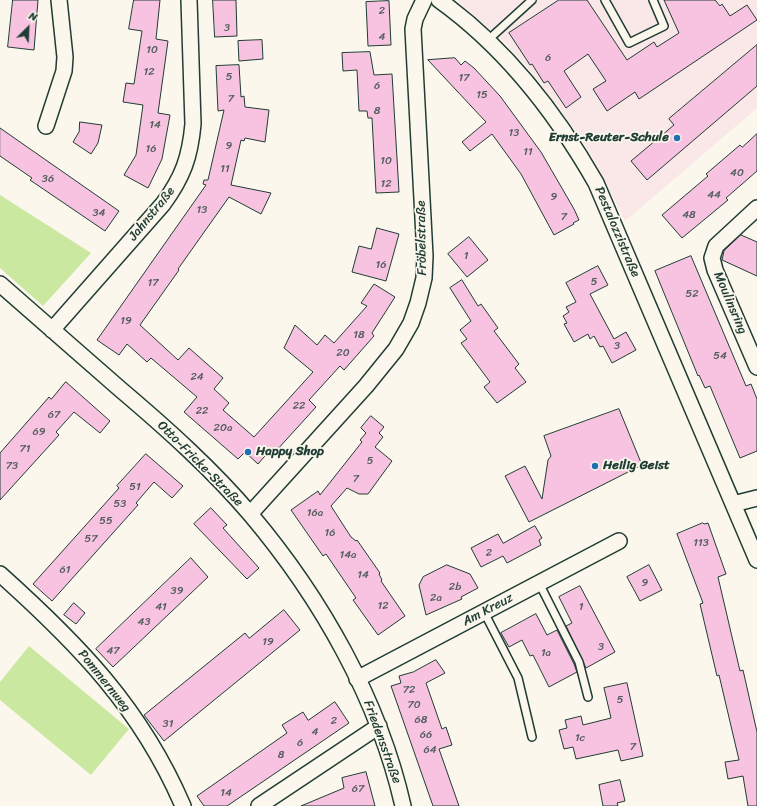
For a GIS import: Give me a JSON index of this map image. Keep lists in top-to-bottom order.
{
  "streets": {
    "street": [
      "Jahnstraße",
      "Pestalozzistraße",
      "Fröbelstraße",
      "Moulinsring",
      "Otto-Fricke-Straße",
      "Am Kreuz",
      "Pommernweg",
      "Friedensstraße"
    ]
  },
  "crossings": [
    ["Jahnstraße", "Otto-Fricke-Straße"],
    ["Fröbelstraße", "Otto-Fricke-Straße"],
    ["Otto-Fricke-Straße", "Am Kreuz"],
    ["Otto-Fricke-Straße", "Friedensstraße"],
    ["Am Kreuz", "Friedensstraße"]
  ],
  "places": ["Ernst-Reuter-Schule", "Happy Shop", "Heilig Geist"],
  "house_numbers": [
    "2",
    "3",
    "4",
    "10",
    "6",
    "12",
    "5",
    "17",
    "6",
    "15",
    "7",
    "8",
    "14",
    "13",
    "9",
    "16",
    "11",
    "10",
    "11",
    "40",
    "36",
    "12",
    "44",
    "9",
    "13",
    "34",
    "48",
    "7",
    "1",
    "16",
    "5",
    "17",
    "52",
    "19",
    "18",
    "3",
    "20",
    "54",
    "24",
    "22",
    "22",
    "67",
    "20a",
    "69",
    "71",
    "5",
    "73",
    "7",
    "51",
    "53",
    "16a",
    "55",
    "16",
    "57",
    "113",
    "2",
    "14a",
    "61",
    "14",
    "9",
    "2b",
    "39",
    "2a",
    "12",
    "41",
    "1",
    "43",
    "19",
    "3",
    "47",
    "1a",
    "72",
    "5",
    "70",
    "68",
    "2",
    "31",
    "4",
    "66",
    "1c",
    "6",
    "7",
    "64",
    "8",
    "67",
    "14"
  ],
  "north": "top right"
}
